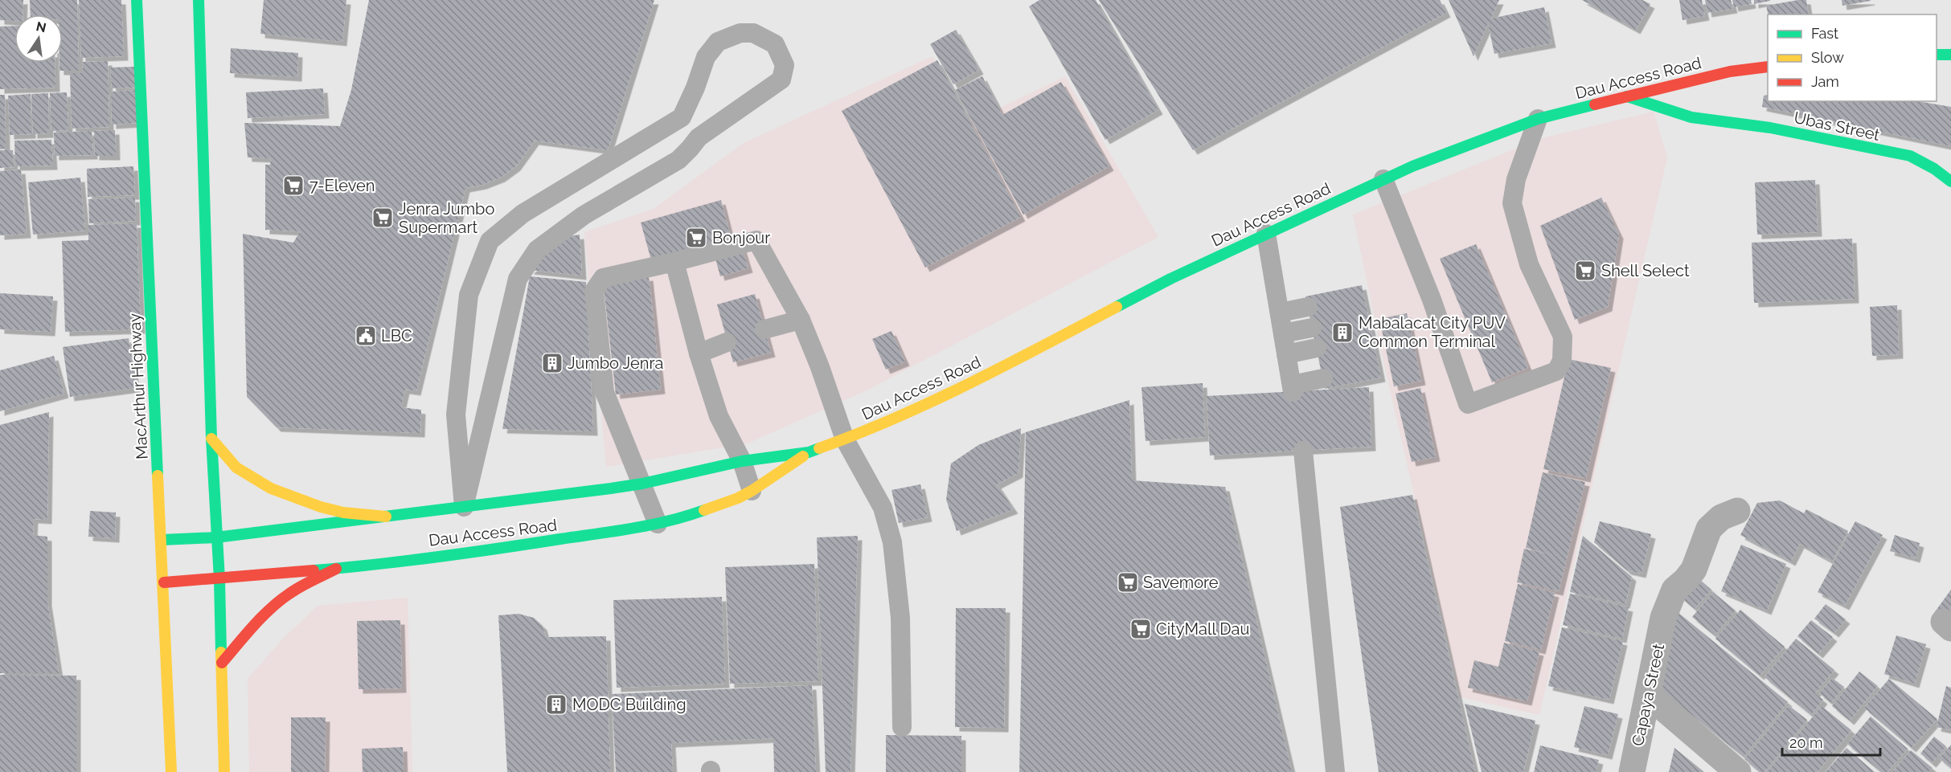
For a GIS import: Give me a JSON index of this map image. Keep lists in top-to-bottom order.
{
  "streets": {
    "main road": ["Dau Access Road", "Ubas Street", "MacArthur Highway"],
    "street": ["Capaya Street"]
  },
  "crossings": [
    ["Dau Access Road", "Ubas Street"],
    ["Dau Access Road", "MacArthur Highway"]
  ],
  "places": {
    "supermarket": [
      "7-Eleven",
      "Jenra Jumbo Supermart",
      "Bonjour",
      "Shell Select",
      "Savemore",
      "CityMall Dau"
    ],
    "building": ["Mabalacat City PUV Common Terminal", "Jumbo Jenra", "MODC Building"],
    "public building": ["LBC"]
  },
  "legend": ["Fast", "Slow", "Jam"],
  "scale_bar": "20 m",
  "north": "top"
}
